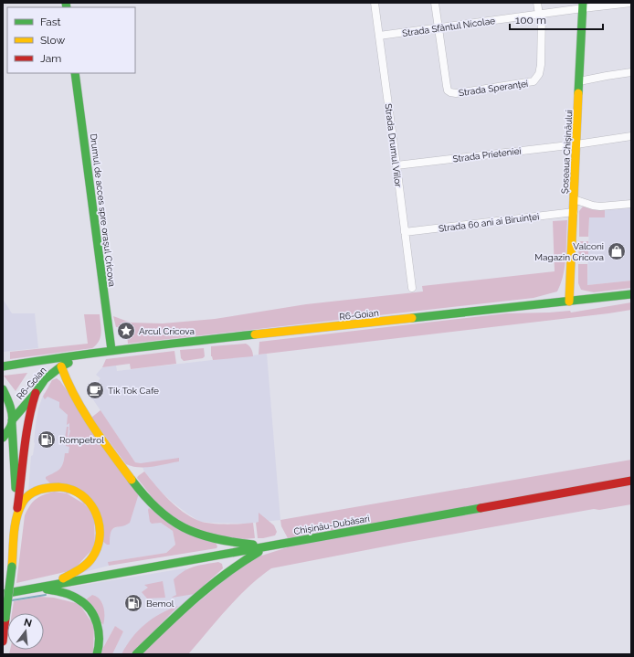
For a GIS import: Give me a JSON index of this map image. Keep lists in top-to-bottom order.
{
  "streets": {
    "main road": [
      "Șoseaua Chișinăului",
      "Drumul de acces spre orașul Cricova",
      "R6-Goian",
      "Chișinău-Dubăsari"
    ],
    "street": [
      "Strada Sfântul Nicolae",
      "Strada Speranţei",
      "Strada Drumul Viilor",
      "Strada Prieteniei",
      "Strada 60 ani ai Biruinței"
    ]
  },
  "crossings": [
    ["Strada Sfântul Nicolae", "Strada Speranţei"],
    ["Strada Sfântul Nicolae", "Strada Drumul Viilor"],
    ["Strada Sfântul Nicolae", "Șoseaua Chișinăului"],
    ["Strada Drumul Viilor", "Strada Prieteniei"],
    ["Strada Drumul Viilor", "Strada 60 ani ai Biruinței"],
    ["Șoseaua Chișinăului", "Strada Prieteniei"],
    ["Șoseaua Chișinăului", "Strada 60 ani ai Biruinței"],
    ["Șoseaua Chișinăului", "R6-Goian"],
    ["Drumul de acces spre orașul Cricova", "R6-Goian"]
  ],
  "places": {
    "shop": ["Valconi Magazin Cricova"],
    "place": ["Arcul Cricova"],
    "cafe": ["Tik Tok Cafe"],
    "fuel station": ["Rompetrol", "Bemol"]
  },
  "legend": ["Fast", "Slow", "Jam"],
  "scale_bar": "100 m",
  "north": "top"
}
